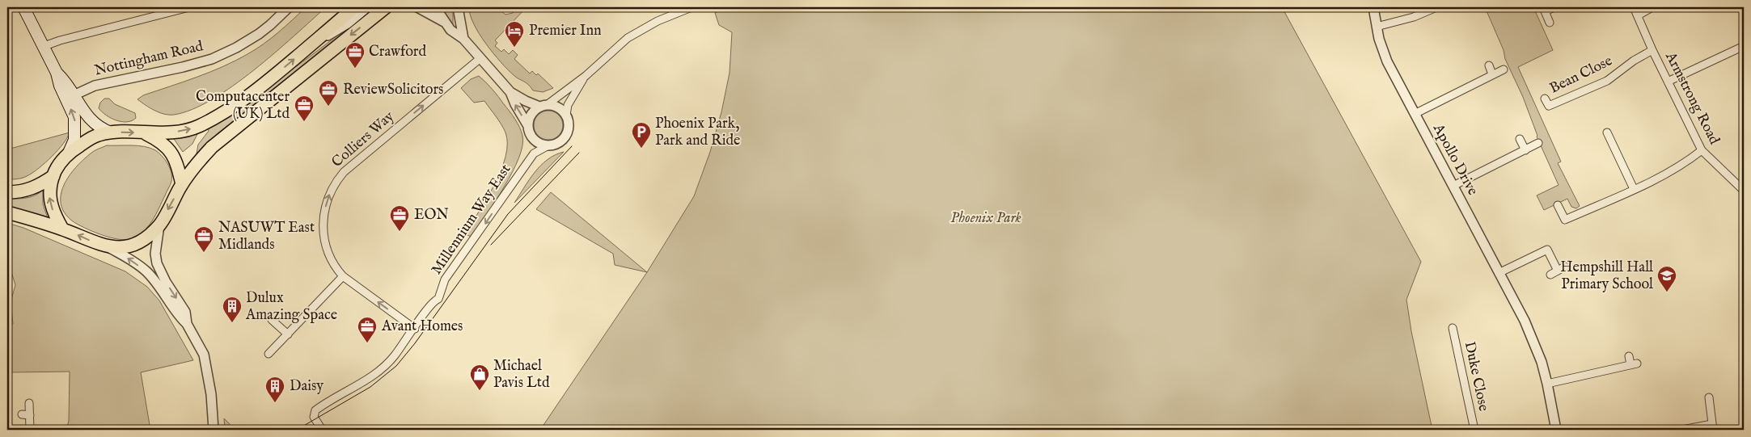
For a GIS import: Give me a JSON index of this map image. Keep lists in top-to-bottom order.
{
  "streets": {
    "street": [
      "Nottingham Road",
      "Bean Close",
      "Armstrong Road",
      "Colliers Way",
      "Apollo Drive",
      "Millennium Way East",
      "Duke Close"
    ]
  },
  "crossings": [
    ["Bean Close", "Armstrong Road"],
    ["Colliers Way", "Millennium Way East"]
  ],
  "one_way": ["Millennium Way East"],
  "parks": ["Phoenix Park"],
  "places": {
    "hotel": ["Premier Inn"],
    "office": [
      "Crawford",
      "ReviewSolicitors",
      "Computacenter (UK) Ltd",
      "EON",
      "NASUWT East Midlands",
      "Avant Homes"
    ],
    "parking": ["Phoenix Park, Park and Ride"],
    "school or university": ["Hempshill Hall Primary School"],
    "building": ["Dulux Amazing Space", "Daisy"],
    "shop": ["Michael Pavis Ltd"]
  }
}
